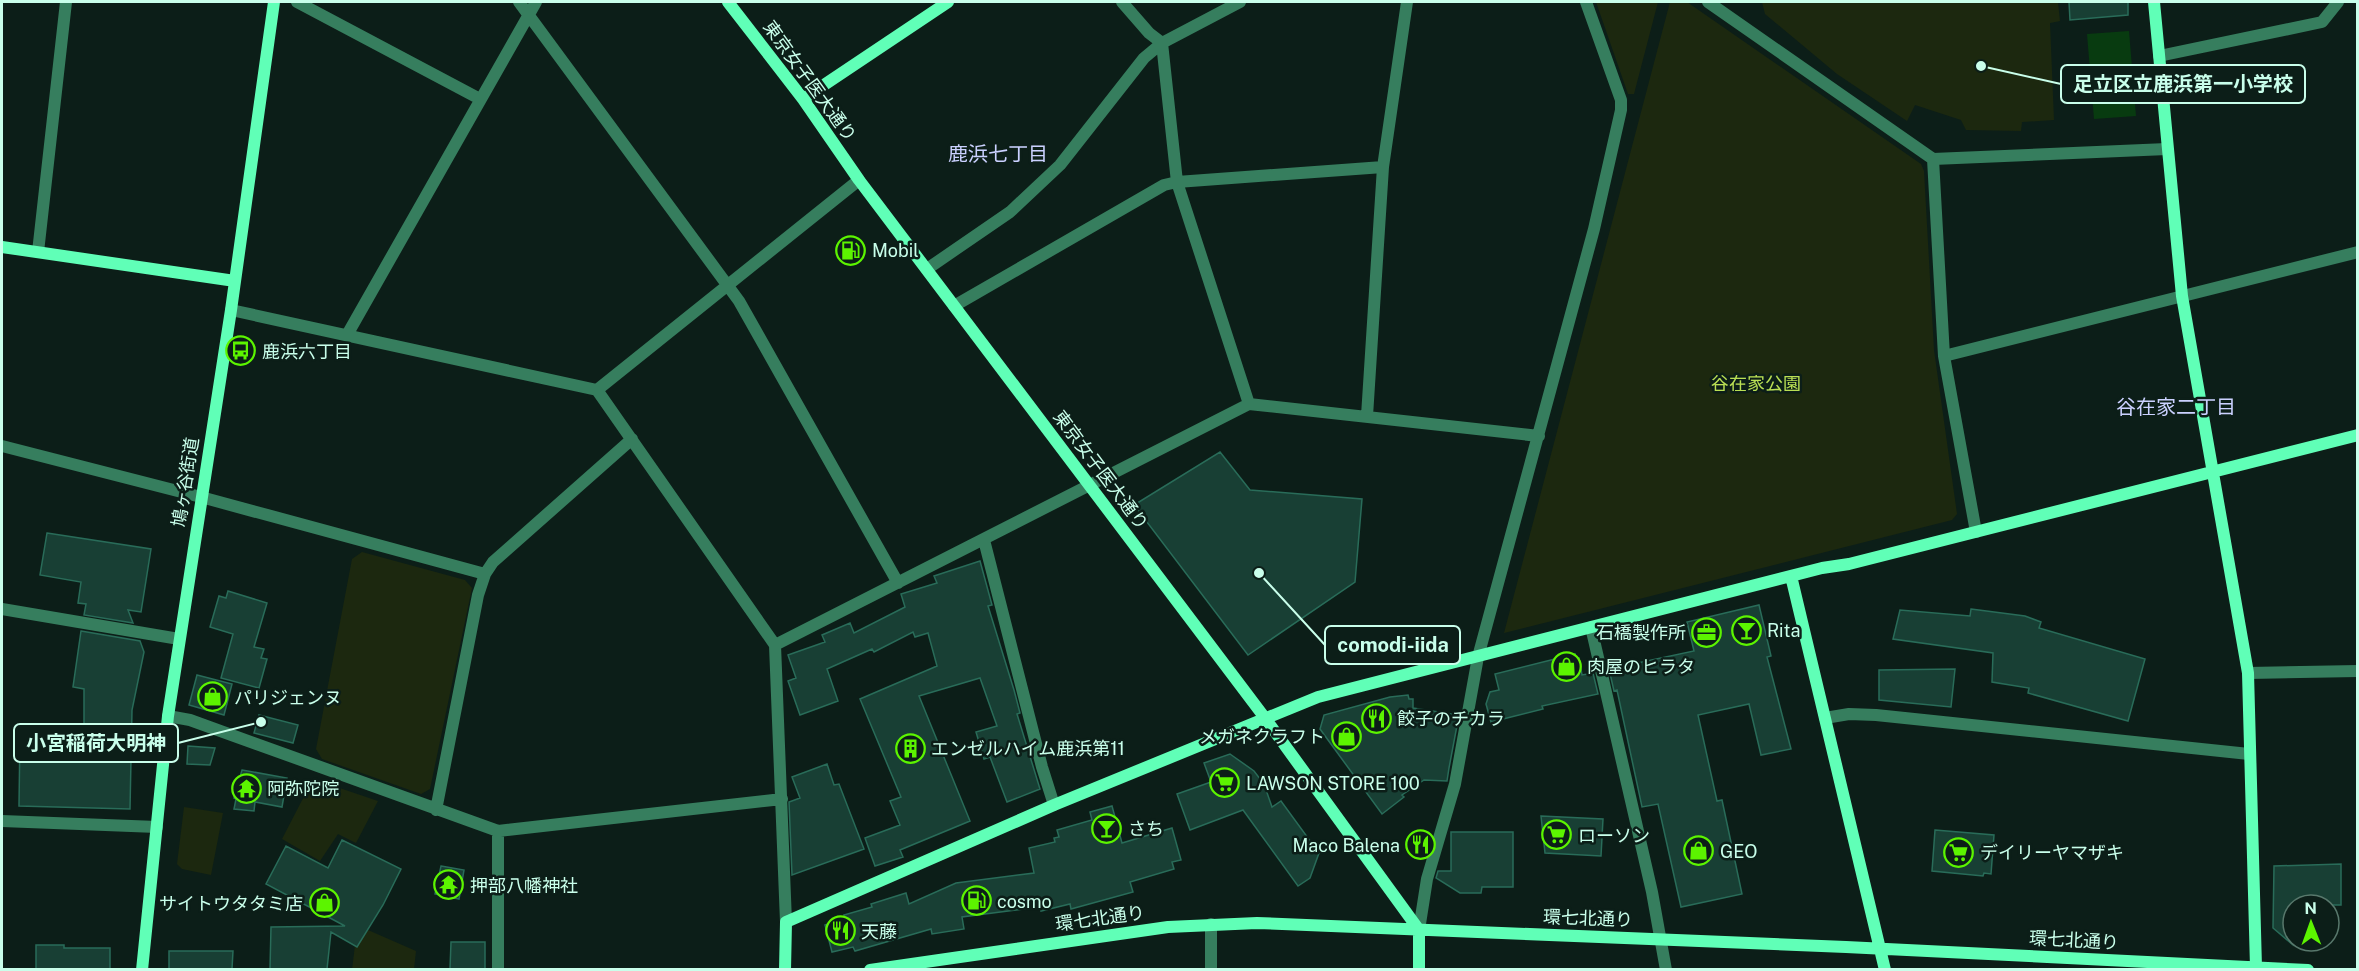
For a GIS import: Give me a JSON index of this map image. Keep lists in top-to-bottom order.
{
  "streets": {
    "street": ["東京女子医大通り", "鳩ヶ谷街道", "環七北通り"]
  },
  "crossings": [
    ["東京女子医大通り", "環七北通り"]
  ],
  "districts": ["鹿浜七丁目", "谷在家二丁目"],
  "parks": ["谷在家公園"],
  "places": {
    "other": ["足立区立鹿浜第一小学校", "comodi-iida", "小宮稲荷大明神"],
    "fuel station": ["Mobil", "cosmo"],
    "bus stop": ["鹿浜六丁目"],
    "bar": ["Rita", "さち"],
    "office": ["石橋製作所"],
    "shop": [
      "肉屋のヒラタ",
      "パリジェンヌ",
      "メガネクラフト",
      "GEO",
      "サイトウタタミ店"
    ],
    "restaurant": ["餃子のチカラ", "Maco Balena", "天藤"],
    "building": ["エンゼルハイム鹿浜第11"],
    "supermarket": ["LAWSON STORE 100", "ローソン", "デイリーヤマザキ"],
    "temple": ["阿弥陀院", "押部八幡神社"]
  },
  "north": "top"
}
